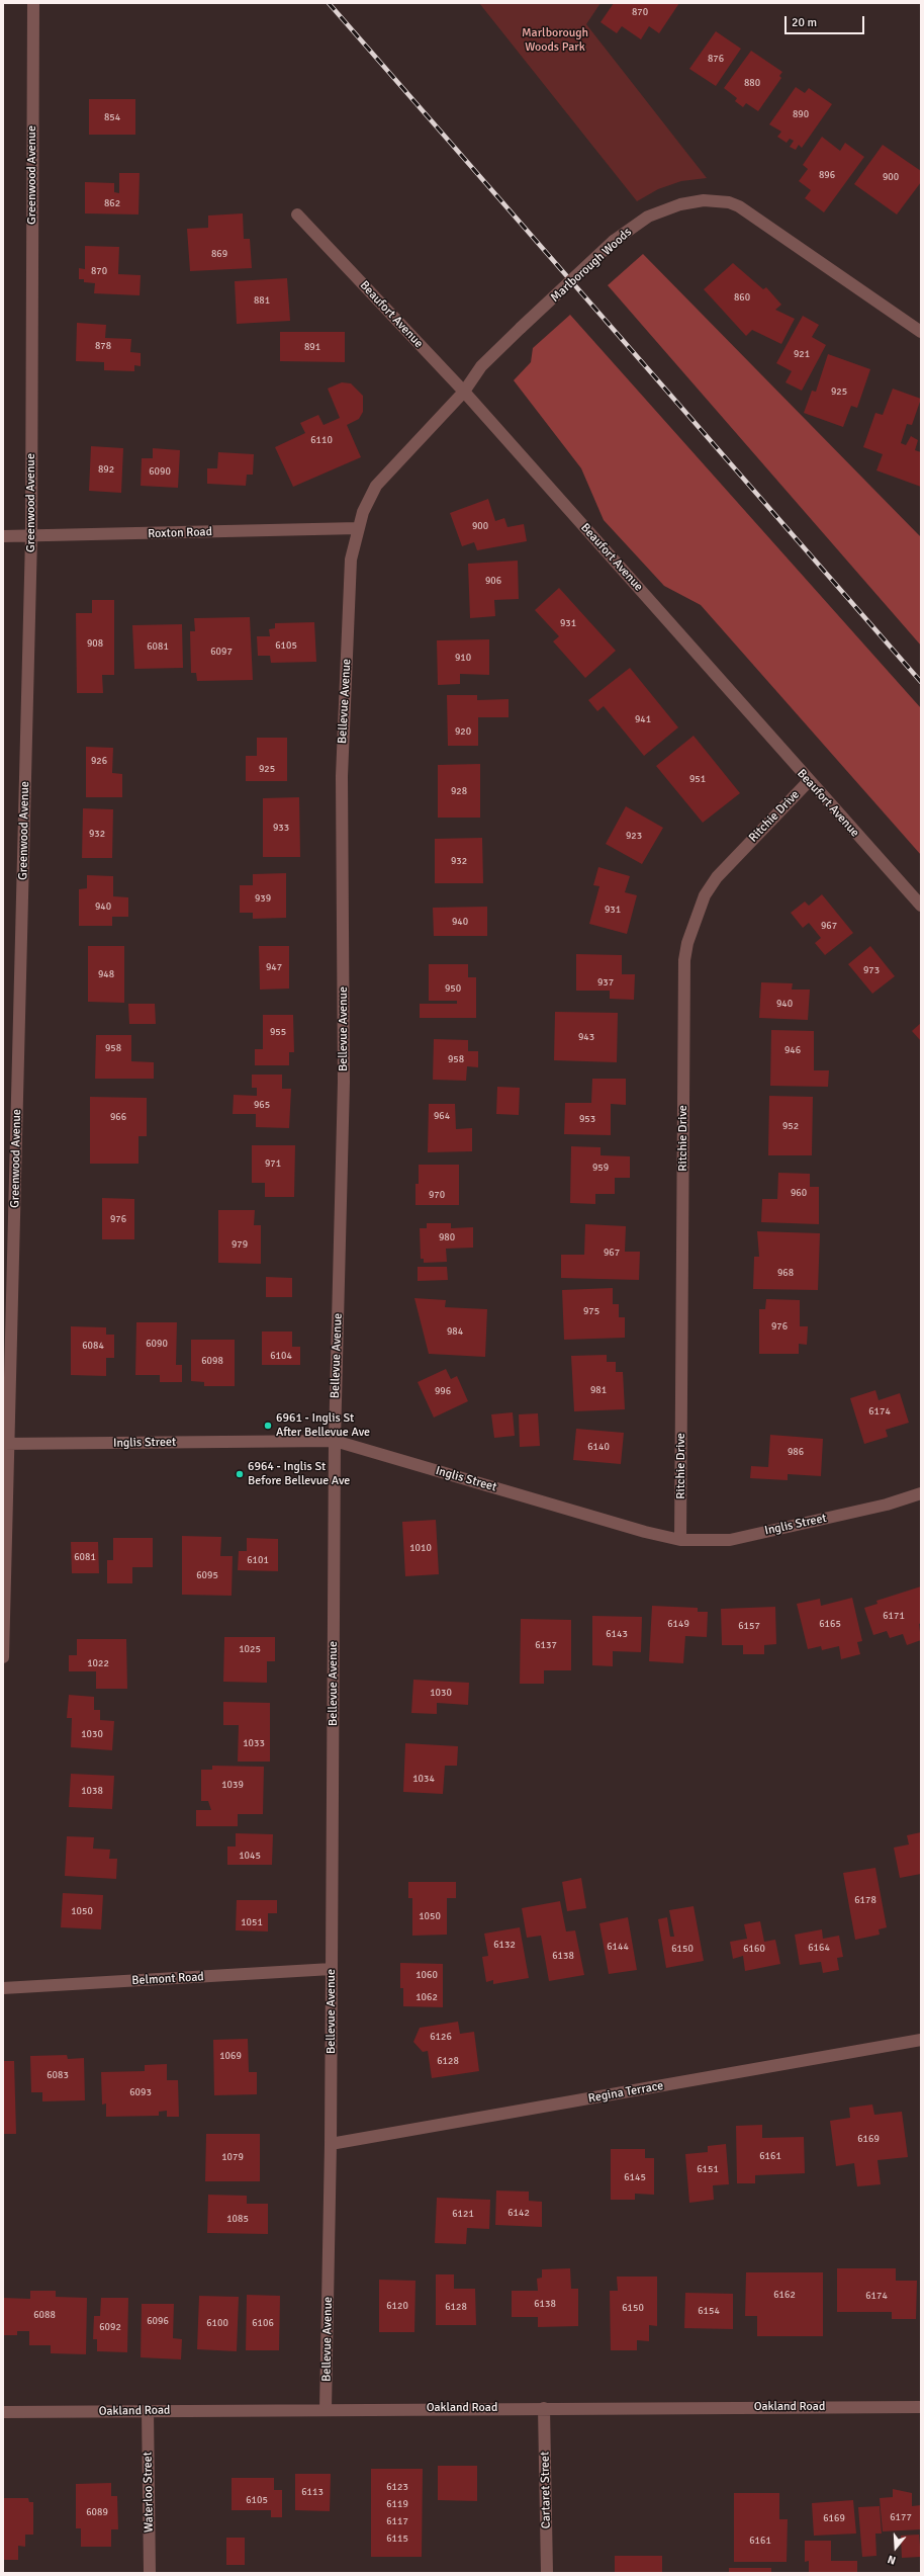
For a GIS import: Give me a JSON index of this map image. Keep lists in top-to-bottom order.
{
  "streets": {
    "street": [
      "Greenwood Avenue",
      "Marlborough Woods",
      "Beaufort Avenue",
      "Roxton Road",
      "Bellevue Avenue",
      "Ritchie Drive",
      "Inglis Street",
      "Belmont Road",
      "Regina Terrace",
      "Oakland Road",
      "Cartaret Street",
      "Waterloo Street"
    ]
  },
  "crossings": [
    ["Greenwood Avenue", "Roxton Road"],
    ["Greenwood Avenue", "Inglis Street"],
    ["Marlborough Woods", "Beaufort Avenue"],
    ["Marlborough Woods", "Bellevue Avenue"],
    ["Beaufort Avenue", "Bellevue Avenue"],
    ["Beaufort Avenue", "Ritchie Drive"],
    ["Roxton Road", "Bellevue Avenue"],
    ["Bellevue Avenue", "Inglis Street"],
    ["Bellevue Avenue", "Belmont Road"],
    ["Bellevue Avenue", "Regina Terrace"],
    ["Bellevue Avenue", "Oakland Road"],
    ["Ritchie Drive", "Inglis Street"],
    ["Oakland Road", "Cartaret Street"],
    ["Oakland Road", "Waterloo Street"]
  ],
  "parks": ["Marlborough Woods Park"],
  "places": ["6961 - Inglis St After Bellevue Ave", "6964 - Inglis St Before Bellevue Ave"],
  "house_numbers": [
    "870",
    "876",
    "880",
    "890",
    "854",
    "896",
    "900",
    "862",
    "869",
    "870",
    "860",
    "881",
    "878",
    "891",
    "921",
    "925",
    "6110",
    "892",
    "6090",
    "900",
    "906",
    "931",
    "908",
    "6105",
    "6081",
    "6097",
    "910",
    "941",
    "920",
    "926",
    "925",
    "951",
    "928",
    "933",
    "932",
    "923",
    "932",
    "939",
    "940",
    "931",
    "940",
    "967",
    "947",
    "973",
    "948",
    "937",
    "950",
    "940",
    "955",
    "943",
    "958",
    "946",
    "958",
    "965",
    "964",
    "966",
    "953",
    "952",
    "971",
    "959",
    "960",
    "970",
    "976",
    "980",
    "979",
    "967",
    "968",
    "975",
    "976",
    "984",
    "6090",
    "6084",
    "6104",
    "6098",
    "981",
    "996",
    "6174",
    "6140",
    "986",
    "1010",
    "6081",
    "6101",
    "6095",
    "6171",
    "6149",
    "6165",
    "6157",
    "6143",
    "6137",
    "1025",
    "1022",
    "1030",
    "1030",
    "1033",
    "1034",
    "1039",
    "1038",
    "1045",
    "6178",
    "1050",
    "1050",
    "1051",
    "6132",
    "6144",
    "6164",
    "6150",
    "6160",
    "6138",
    "1060",
    "1062",
    "6126",
    "1069",
    "6128",
    "6083",
    "6093",
    "6169",
    "6161",
    "1079",
    "6151",
    "6145",
    "6142",
    "6121",
    "1085",
    "6162",
    "6174",
    "6138",
    "6120",
    "6128",
    "6150",
    "6154",
    "6088",
    "6096",
    "6100",
    "6106",
    "6092",
    "6123",
    "6113",
    "6105",
    "6119",
    "6089",
    "6177",
    "6169",
    "6117",
    "6115",
    "6161"
  ],
  "scale_bar": "20 m",
  "north": "bottom"
}
